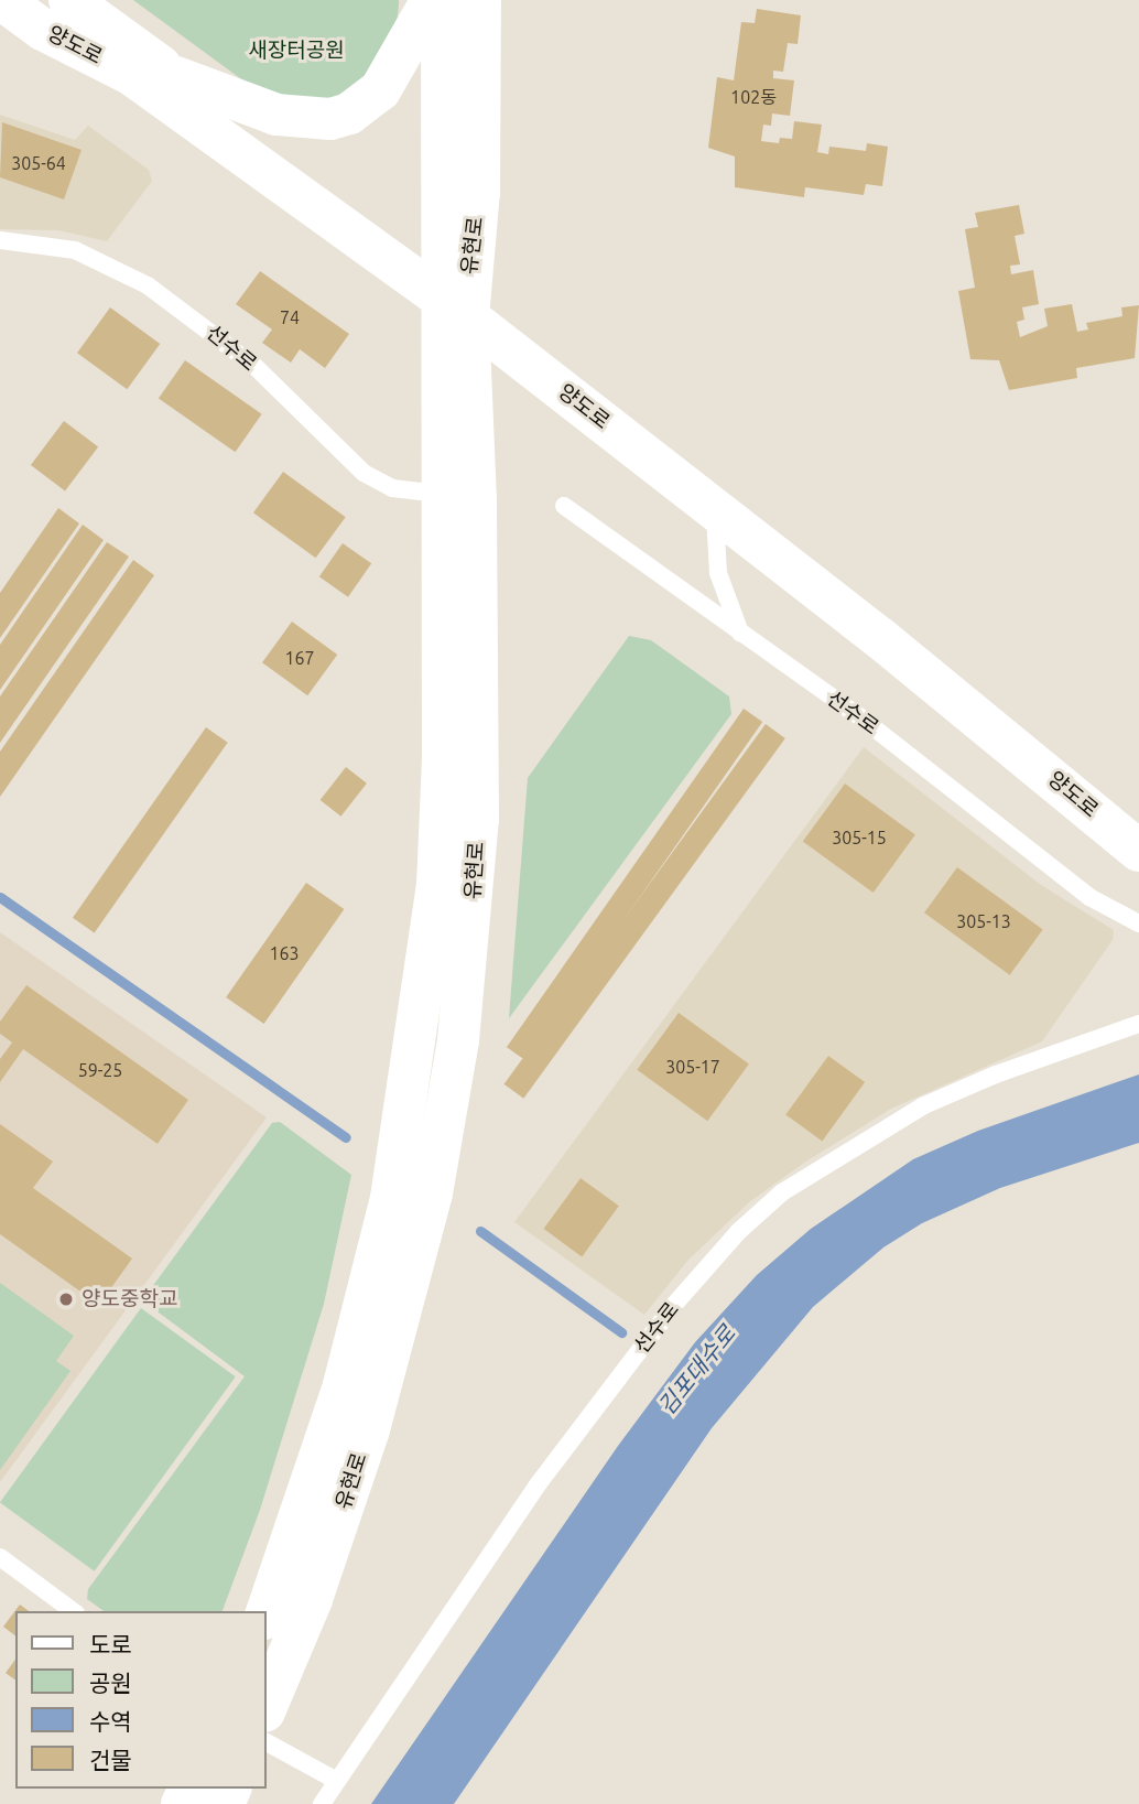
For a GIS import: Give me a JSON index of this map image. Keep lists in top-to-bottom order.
{
  "streets": {
    "street": ["양도로", "유현로"],
    "lane": ["선수로"]
  },
  "crossings": [
    ["양도로", "유현로"],
    ["유현로", "선수로"]
  ],
  "water": ["김포대수로"],
  "parks": ["새장터공원"],
  "places": ["양도중학교"],
  "house_numbers": [
    "102동",
    "305-64",
    "74",
    "167",
    "305-15",
    "305-13",
    "163",
    "305-17",
    "59-25"
  ],
  "legend": [
    "도로",
    "공원",
    "수역",
    "건물"
  ]
}
